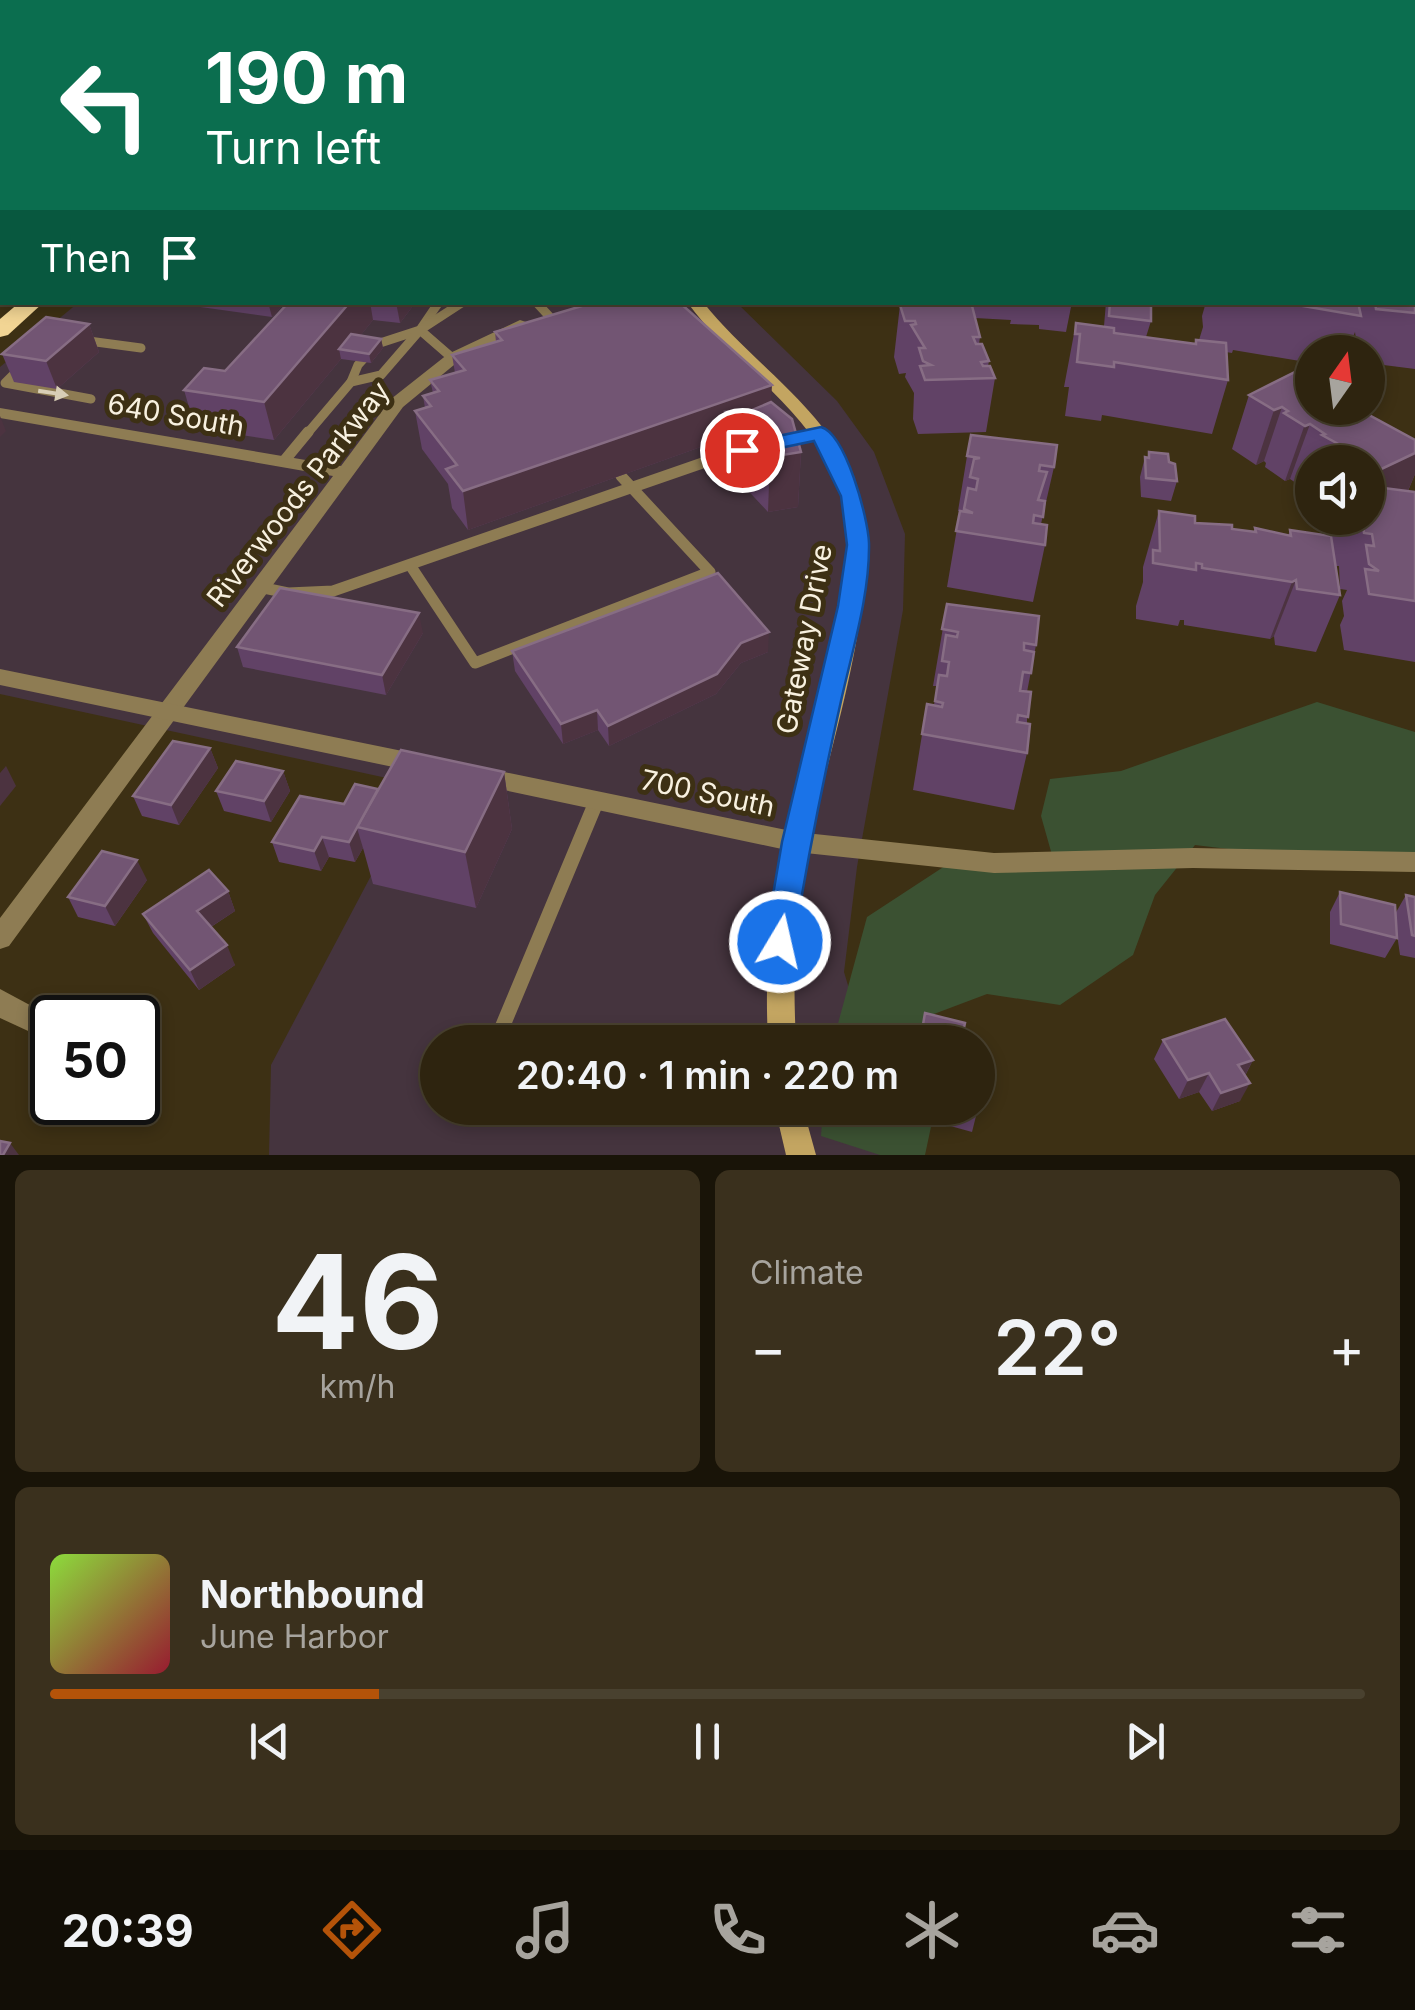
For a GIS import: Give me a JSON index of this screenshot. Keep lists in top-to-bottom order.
{
  "streets": {
    "main road": ["Gateway Drive"],
    "street": ["640 South", "Riverwoods Parkway", "700 South"]
  },
  "crossings": [
    ["640 South", "Riverwoods Parkway"],
    ["Riverwoods Parkway", "700 South"],
    ["Gateway Drive", "700 South"]
  ],
  "north": "top",
  "page": {
    "turn": ["190 m", "Turn left"],
    "then": "Then",
    "limit": "50",
    "trip": "20:40 · 1 min · 220 m",
    "tile": [
      ["46", "km/h"],
      "Climate"
    ],
    "heat": ["−", "22°", "+"],
    "song": ["Northbound", "June Harbor"],
    "tabs": "20:39"
  }
}
